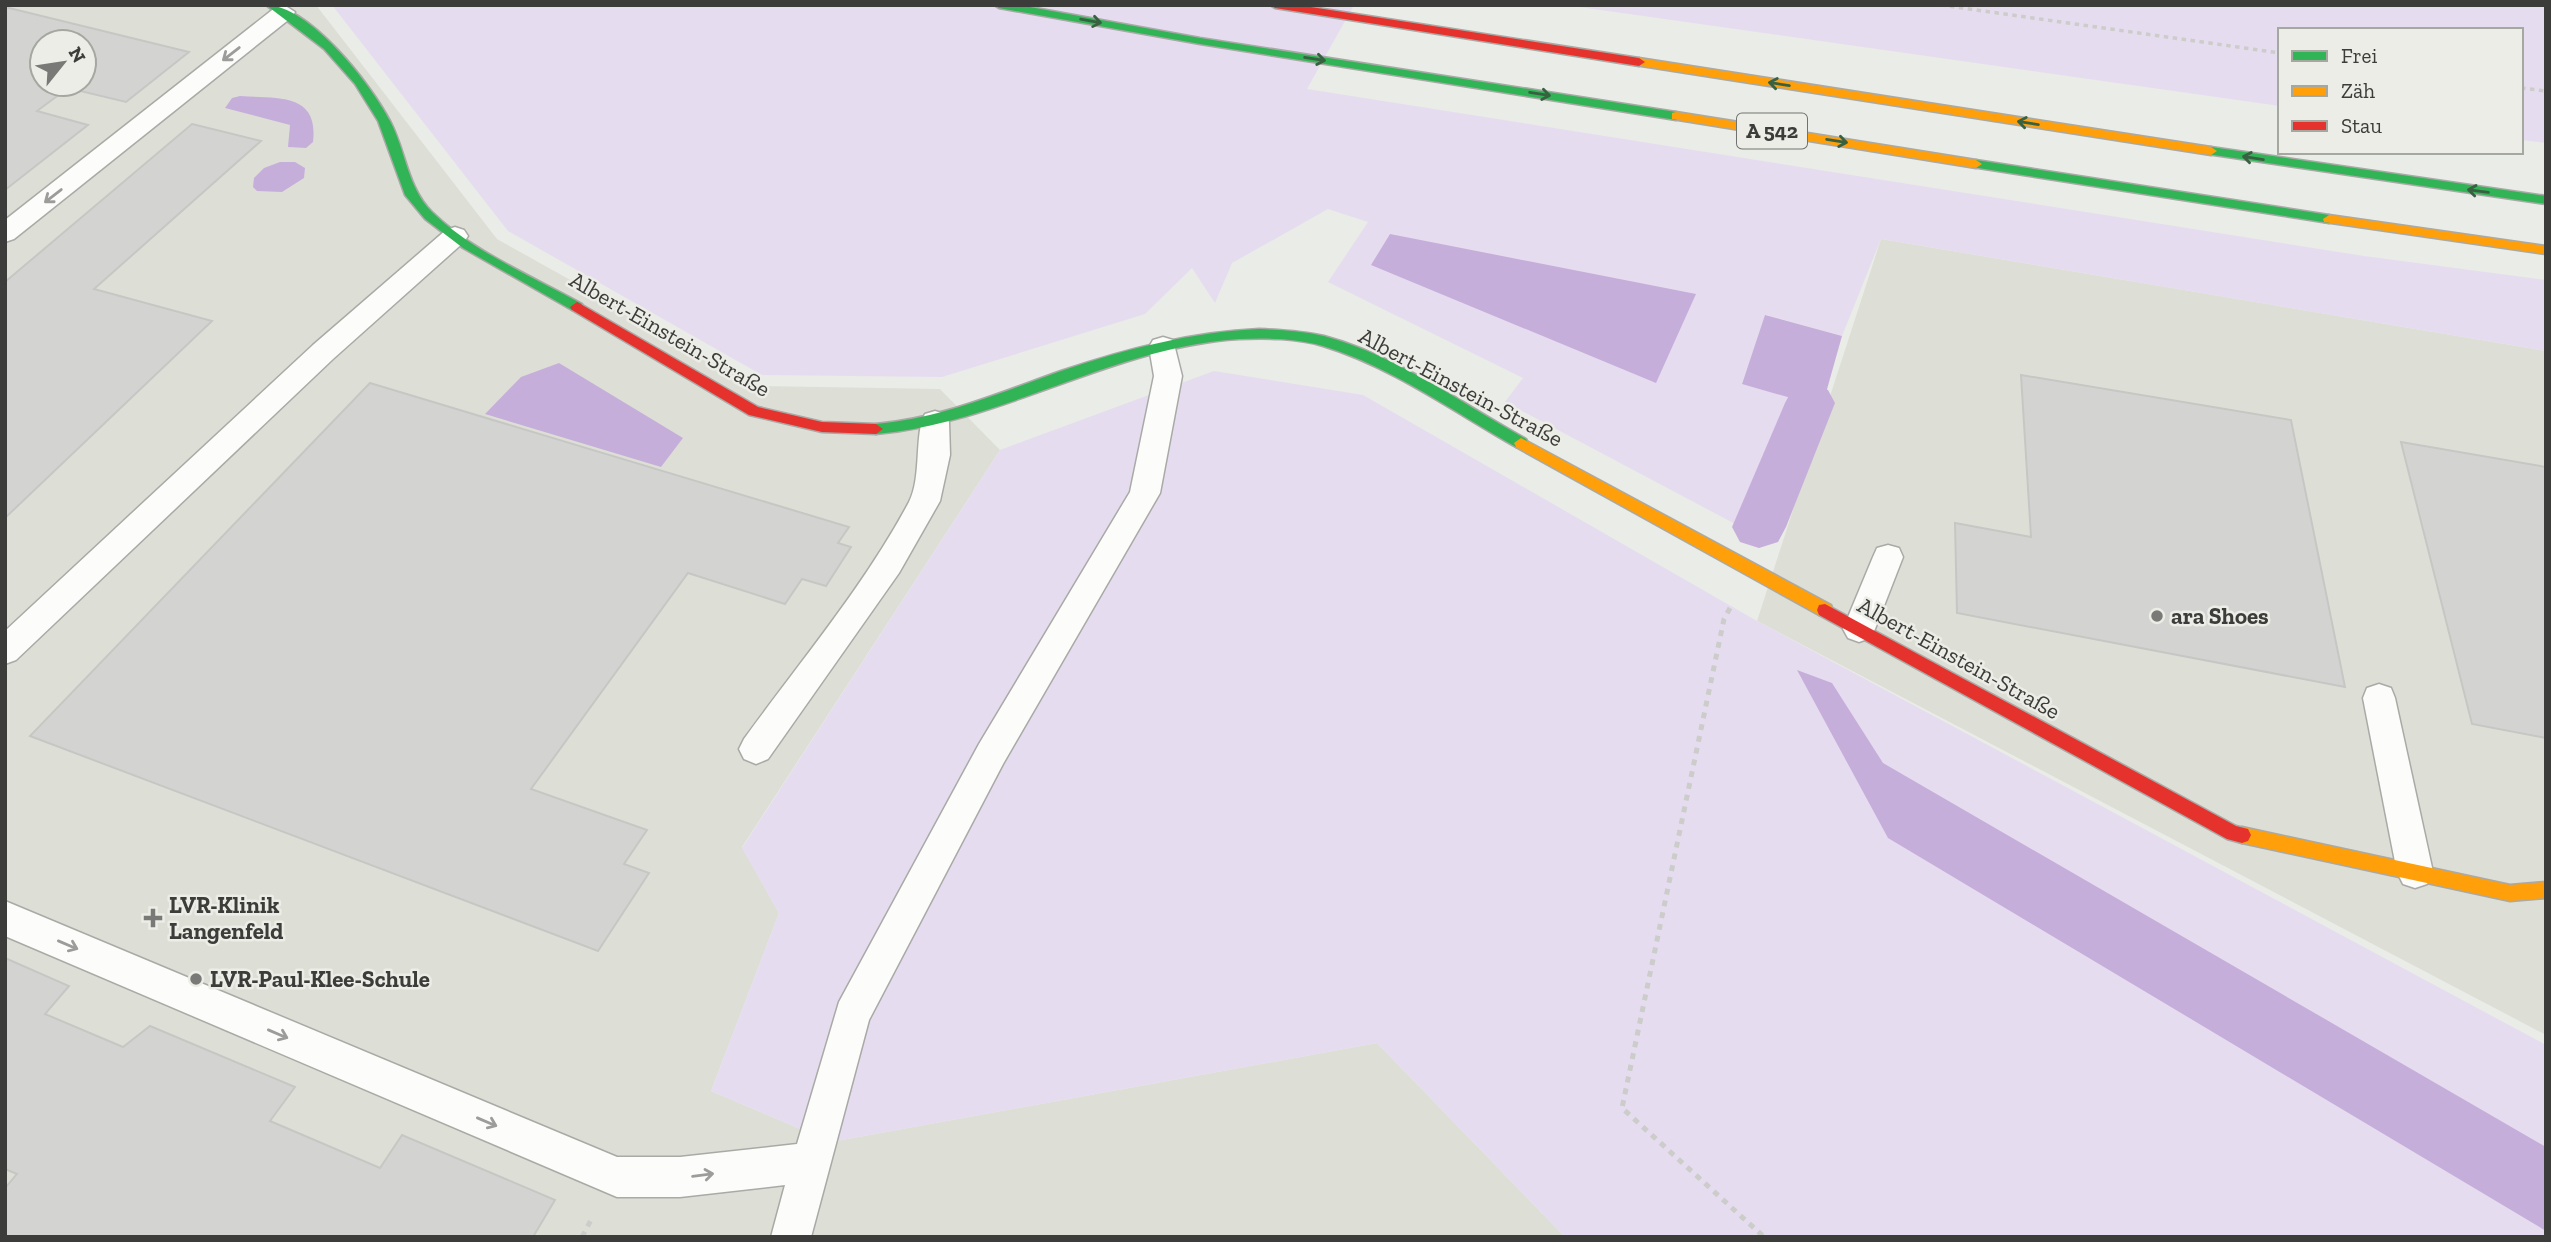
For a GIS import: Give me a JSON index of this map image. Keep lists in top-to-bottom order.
{
  "streets": {
    "main road": ["A 542", "Albert-Einstein-Straße"]
  },
  "places": {
    "other": ["ara Shoes", "LVR-Paul-Klee-Schule"],
    "health": ["LVR-Klinik Langenfeld"]
  },
  "legend": ["Frei", "Zäh", "Stau"],
  "north": "top right"
}
